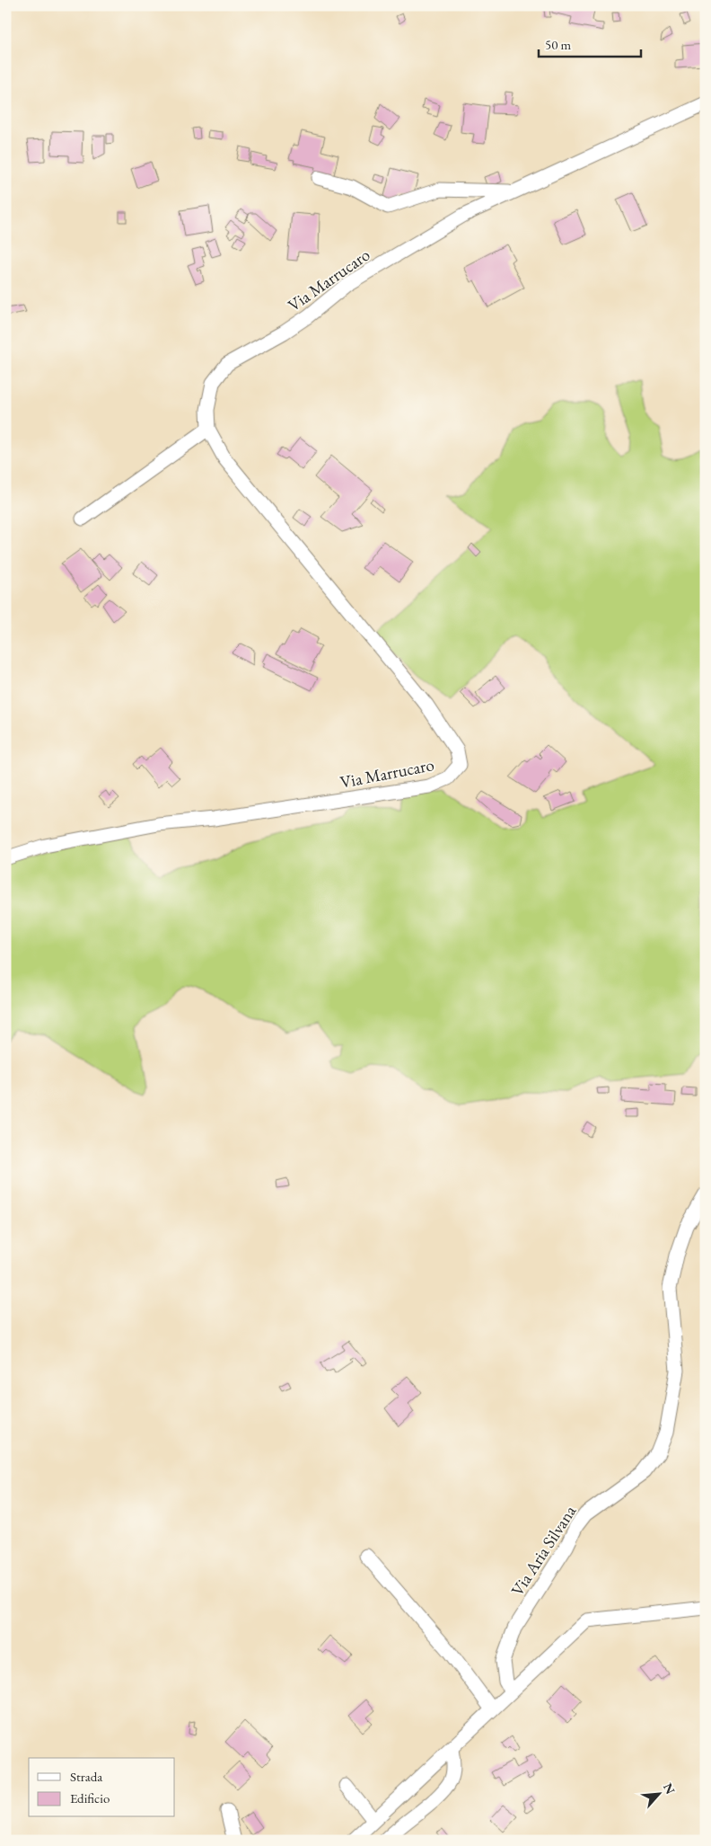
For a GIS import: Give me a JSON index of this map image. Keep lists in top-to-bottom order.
{
  "streets": {
    "street": ["Via Marrucaro", "Via Aria Silvana"]
  },
  "legend": ["Strada", "Edificio"],
  "scale_bar": "50 m",
  "north": "top right"
}
